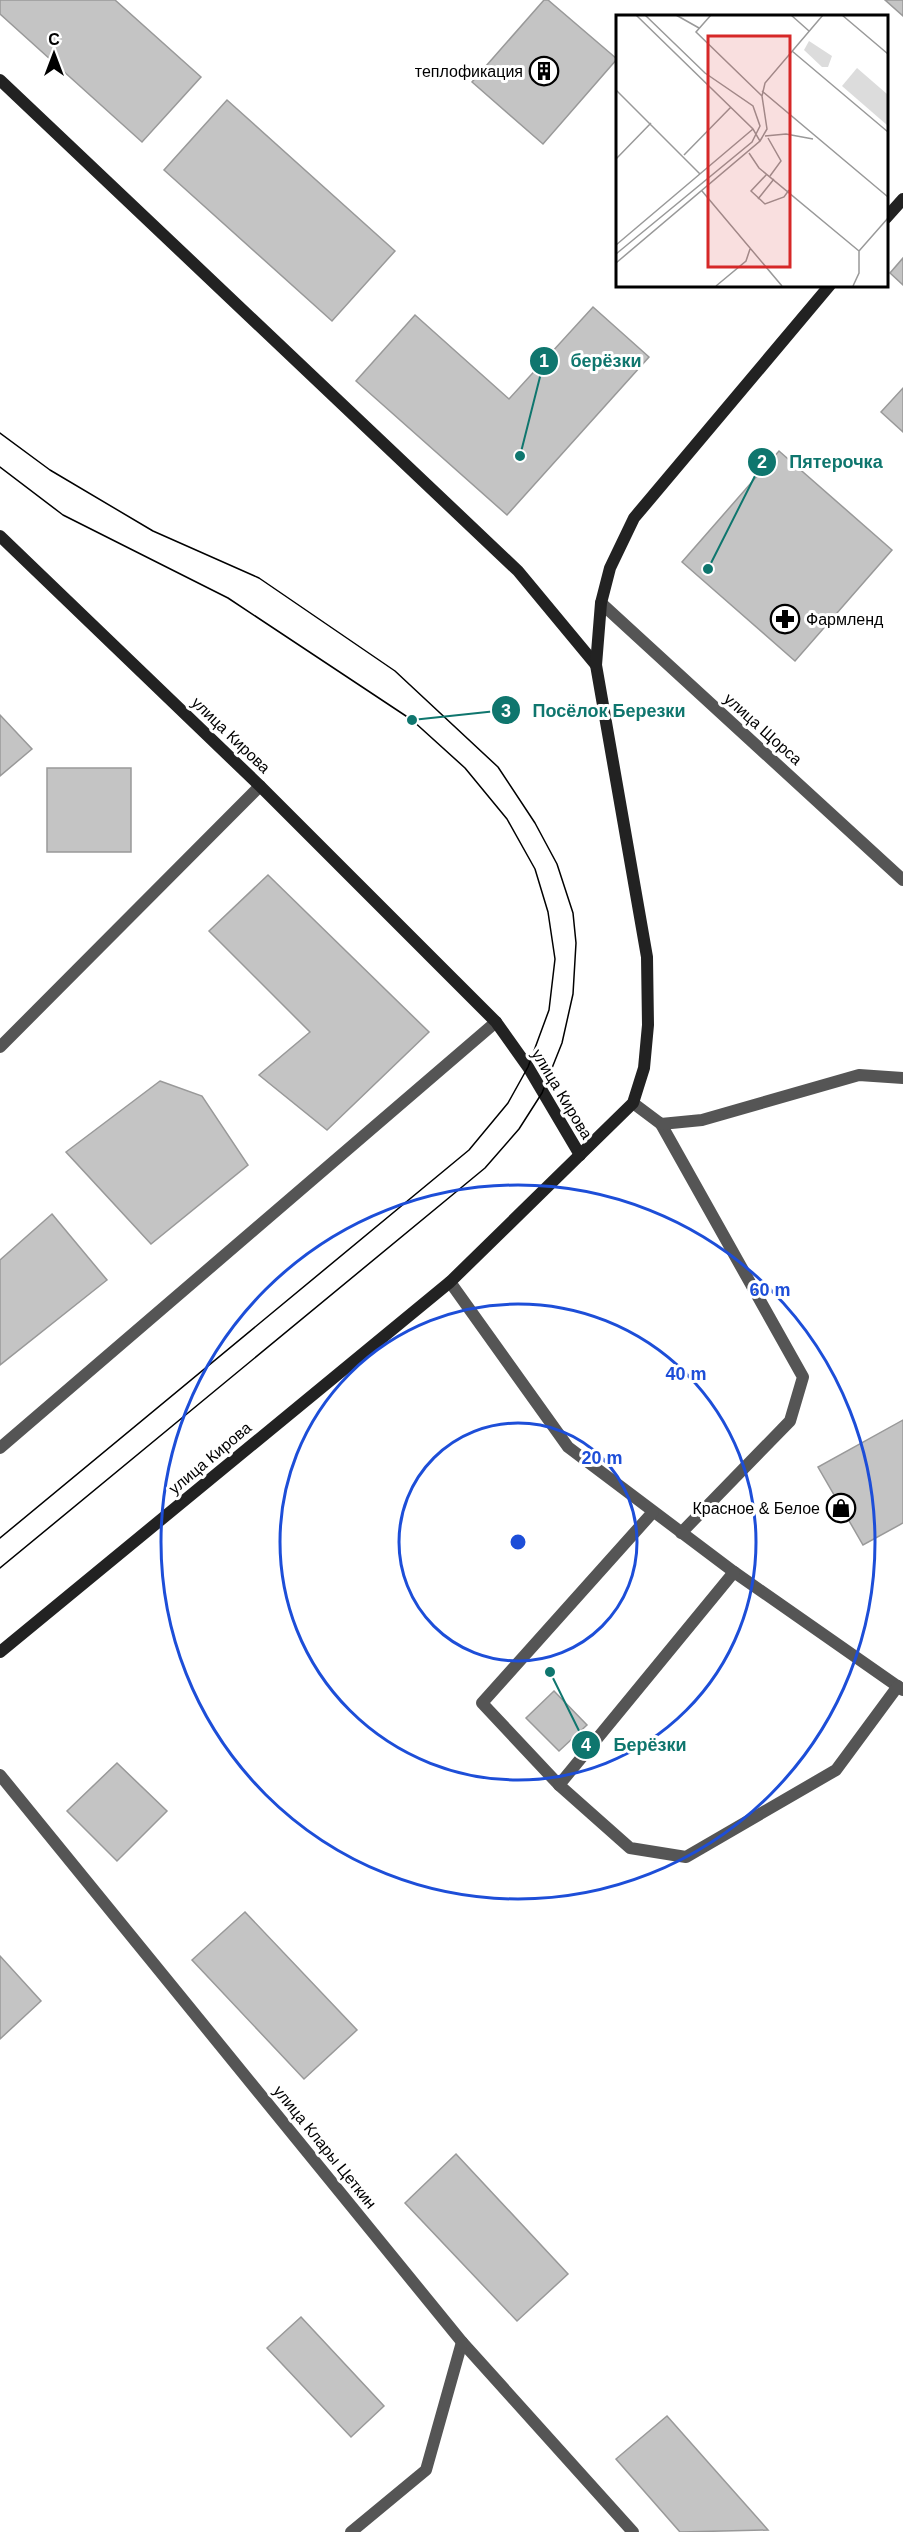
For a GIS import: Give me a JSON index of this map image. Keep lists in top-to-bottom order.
{
  "streets": {
    "street": ["улица Щорса", "улица Кирова", "улица Клары Цеткин"]
  },
  "places": {
    "building": ["теплофикация"],
    "other": [
      "берёзки",
      "Пятерочка",
      "Посёлок Березки",
      "Берёзки"
    ],
    "pharmacy": ["Фармленд"],
    "shop": ["Красное & Белое"]
  },
  "north": "top",
  "rings": ["60 m", "40 m", "20 m"]
}
